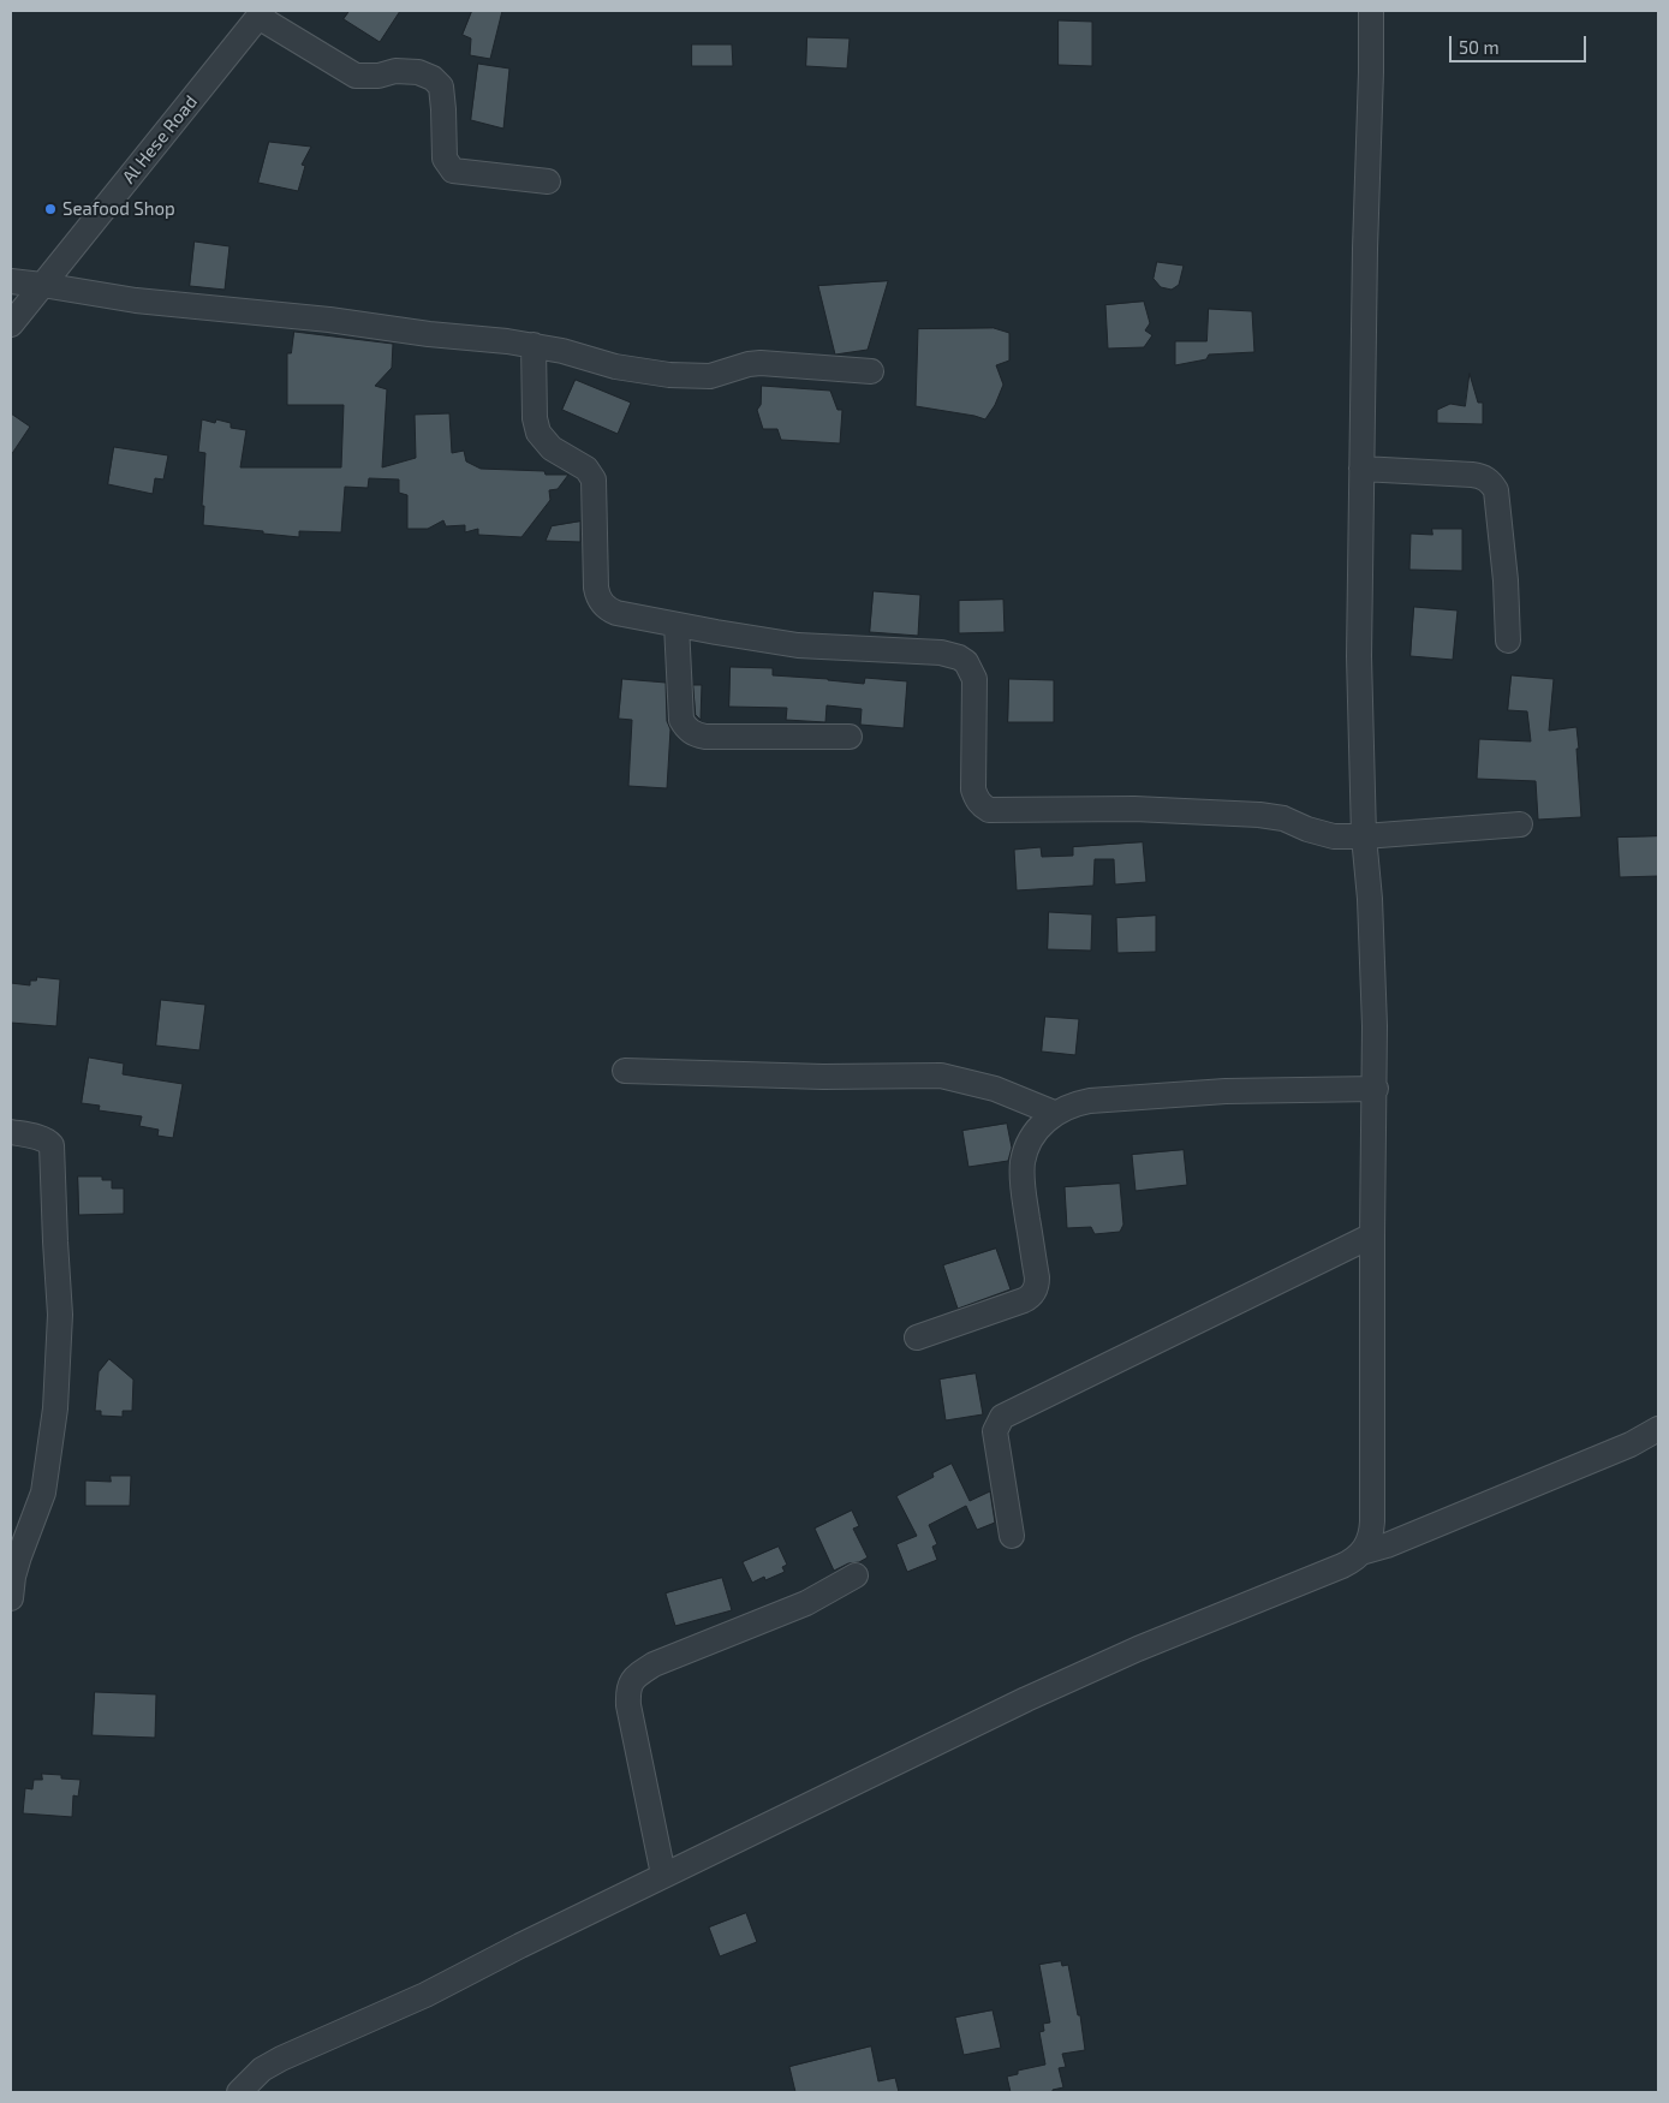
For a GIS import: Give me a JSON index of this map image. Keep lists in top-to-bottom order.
{
  "streets": {
    "street": ["Al Hese Road"]
  },
  "places": ["Seafood Shop"],
  "scale_bar": "50 m"
}
